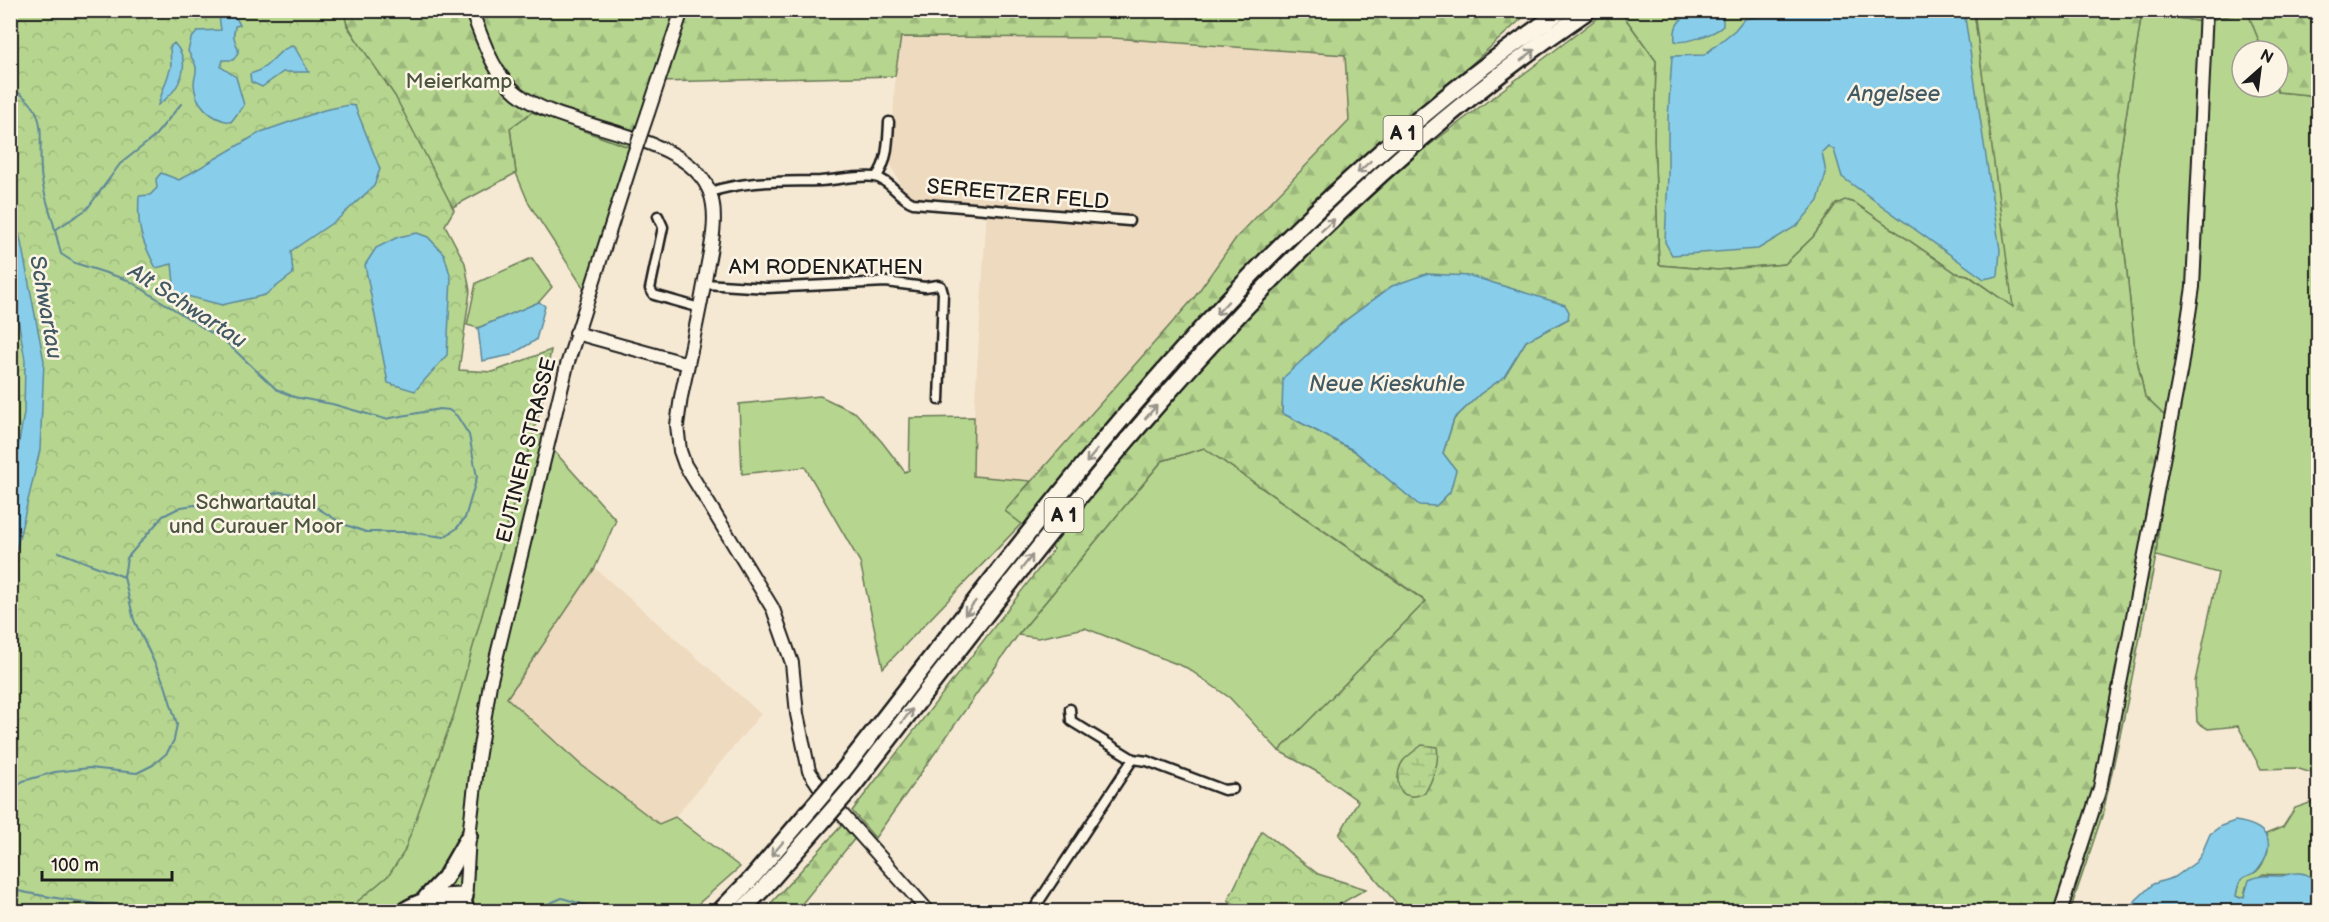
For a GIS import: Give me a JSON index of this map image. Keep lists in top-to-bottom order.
{
  "streets": {
    "highway": ["A 1"],
    "main road": ["EUTINER STRASSE"],
    "street": ["SEREETZER FELD", "AM RODENKATHEN"]
  },
  "water": [
    "Angelsee",
    "Alt Schwartau",
    "Schwartau",
    "Neue Kieskuhle"
  ],
  "parks": ["Meierkamp", "Schwartautal und Curauer Moor"],
  "scale_bar": "100 m",
  "north": "top right"
}
